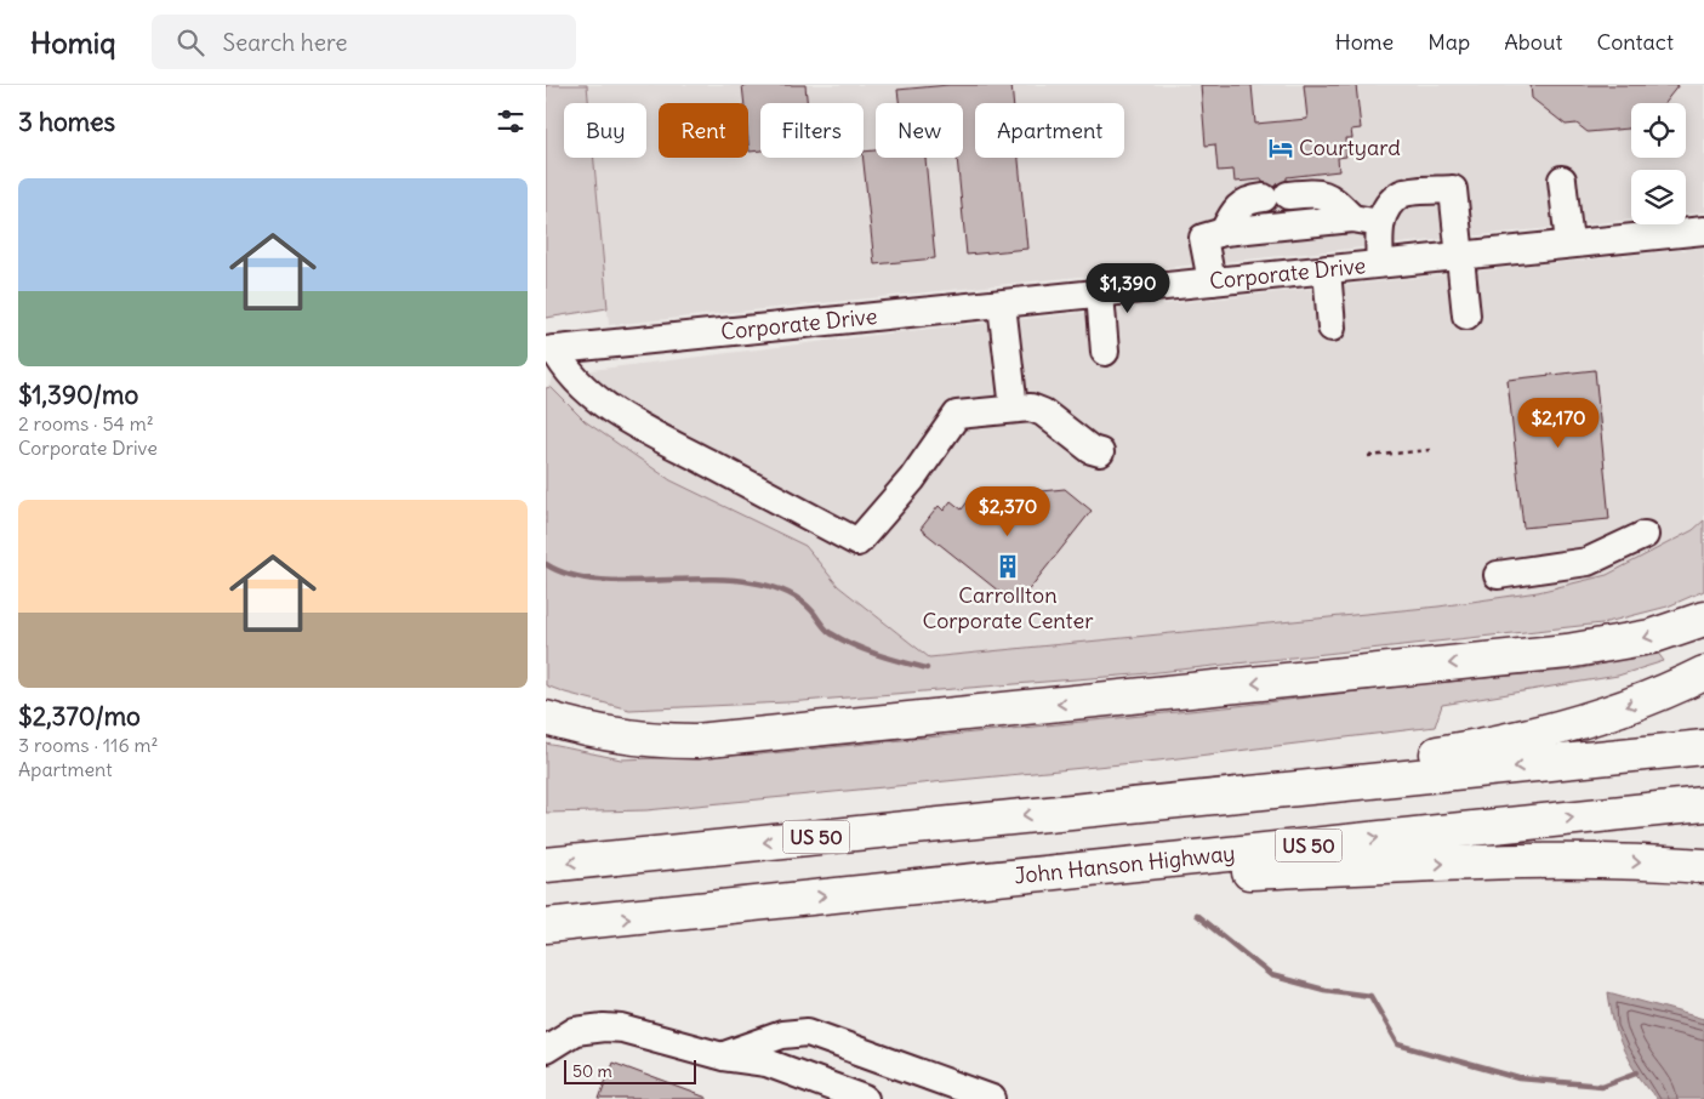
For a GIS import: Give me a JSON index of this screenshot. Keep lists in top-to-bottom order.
{
  "streets": {
    "highway": ["US 50", "John Hanson Highway"],
    "street": ["Corporate Drive"]
  },
  "places": {
    "hotel": ["Courtyard"],
    "building": ["Carrollton Corporate Center"]
  },
  "scale_bar": "50 m",
  "page": {
    "header": "Homiq",
    "search": "Search here",
    "nav": [
      "Home",
      "Map",
      "About",
      "Contact"
    ],
    "heading": "3 homes",
    "chip": [
      "Buy",
      "Rent",
      "Filters",
      "New",
      "Apartment"
    ],
    "list": [
      {
        "name": "$1,390/mo",
        "note": "2 rooms · 54 m² · Corporate Drive"
      },
      {
        "name": "$2,370/mo",
        "note": "3 rooms · 116 m² · Apartment"
      }
    ],
    "price": ["$1,390", "$2,170", "$2,370"],
    "scale": "50 m"
  }
}
